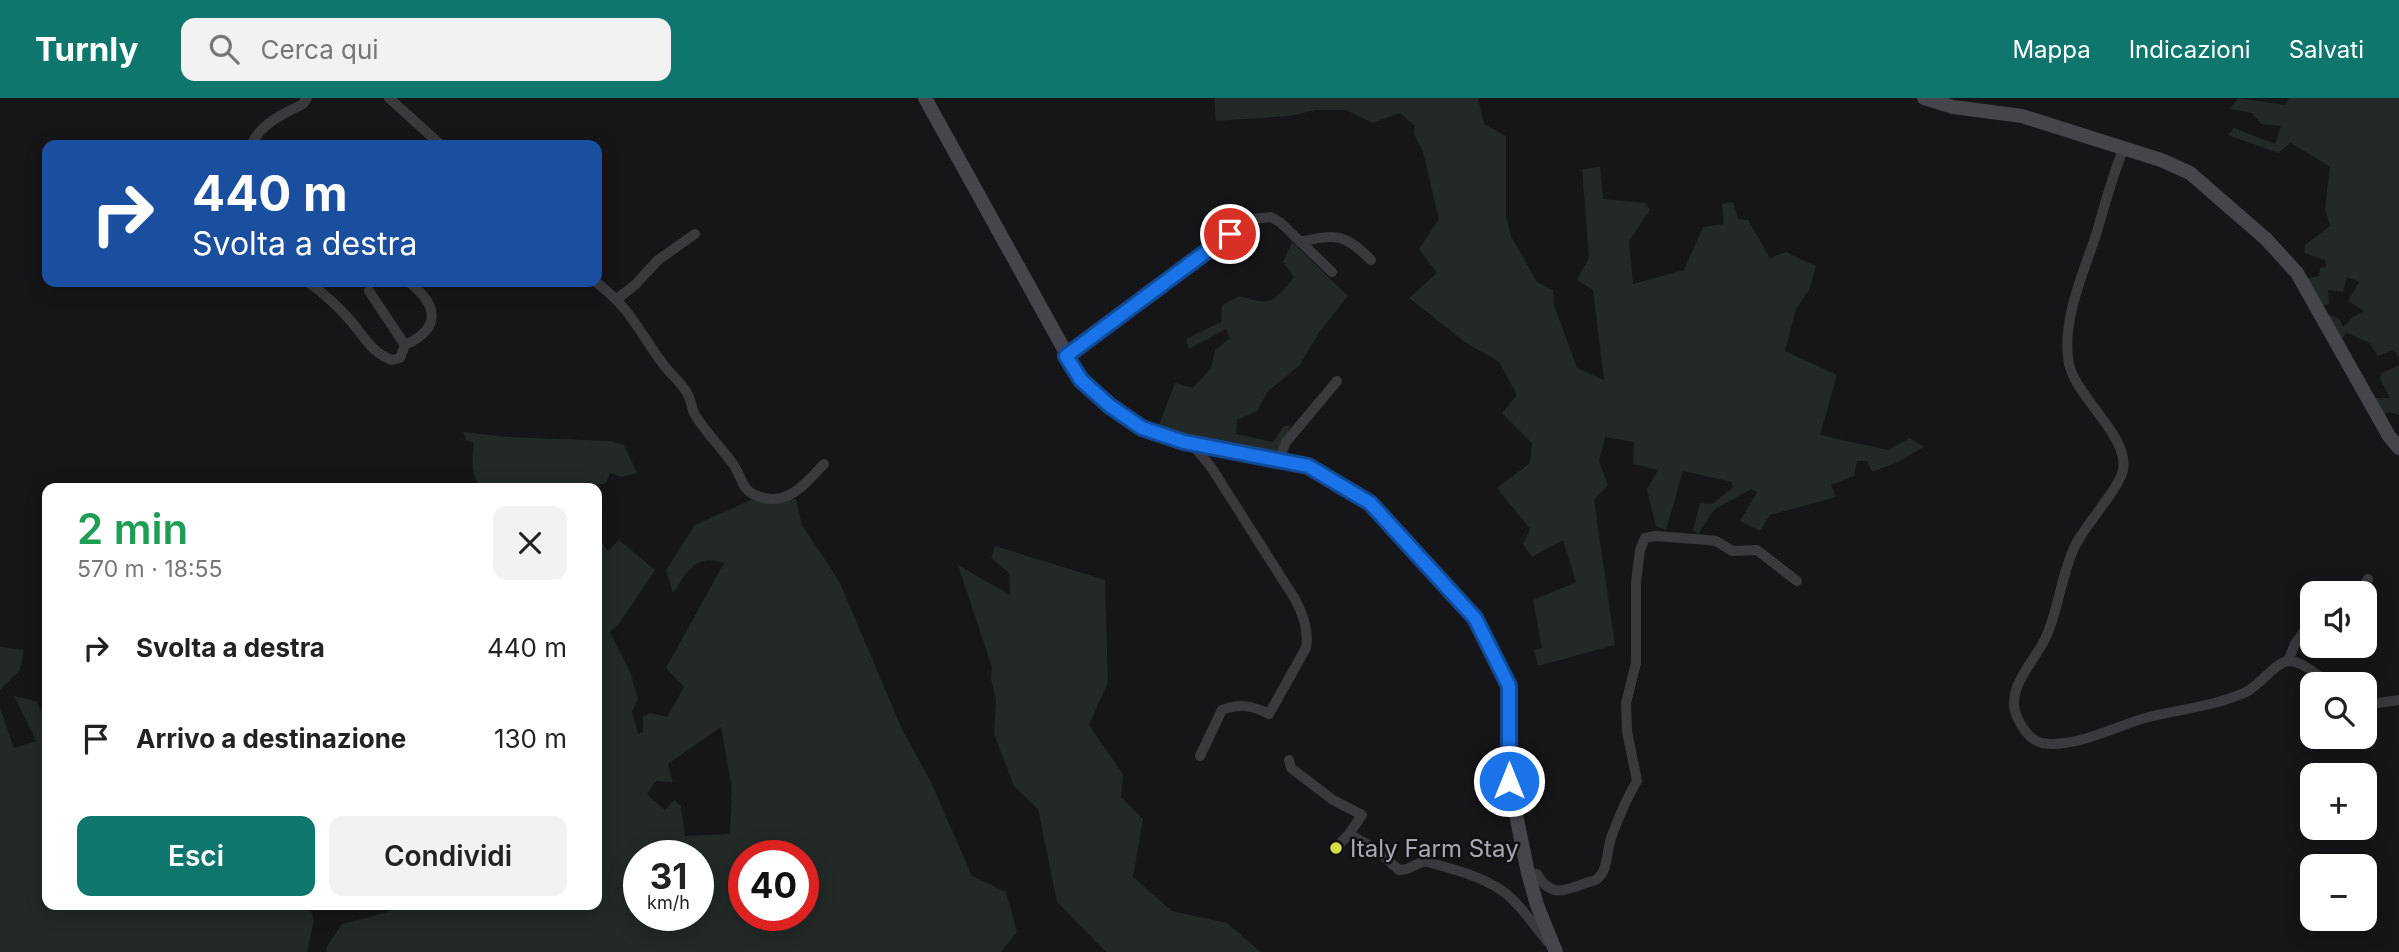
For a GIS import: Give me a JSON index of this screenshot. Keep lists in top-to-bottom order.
{
  "places": ["Italy Farm Stay"],
  "page": {
    "header": "Turnly",
    "search": "Cerca qui",
    "nav": ["Mappa", "Indicazioni", "Salvati"],
    "turn": ["440 m", "Svolta a destra"],
    "heading": ["2 min", "570 m · 18:55"],
    "map_buttons": ["+", "−"],
    "list": [
      {
        "name": "Svolta a destra",
        "value": "440 m"
      },
      {
        "name": "Arrivo a destinazione",
        "value": "130 m"
      }
    ],
    "buttons": ["Esci", "Condividi"],
    "speed": "31 km/h",
    "limit": "40"
  }
}
